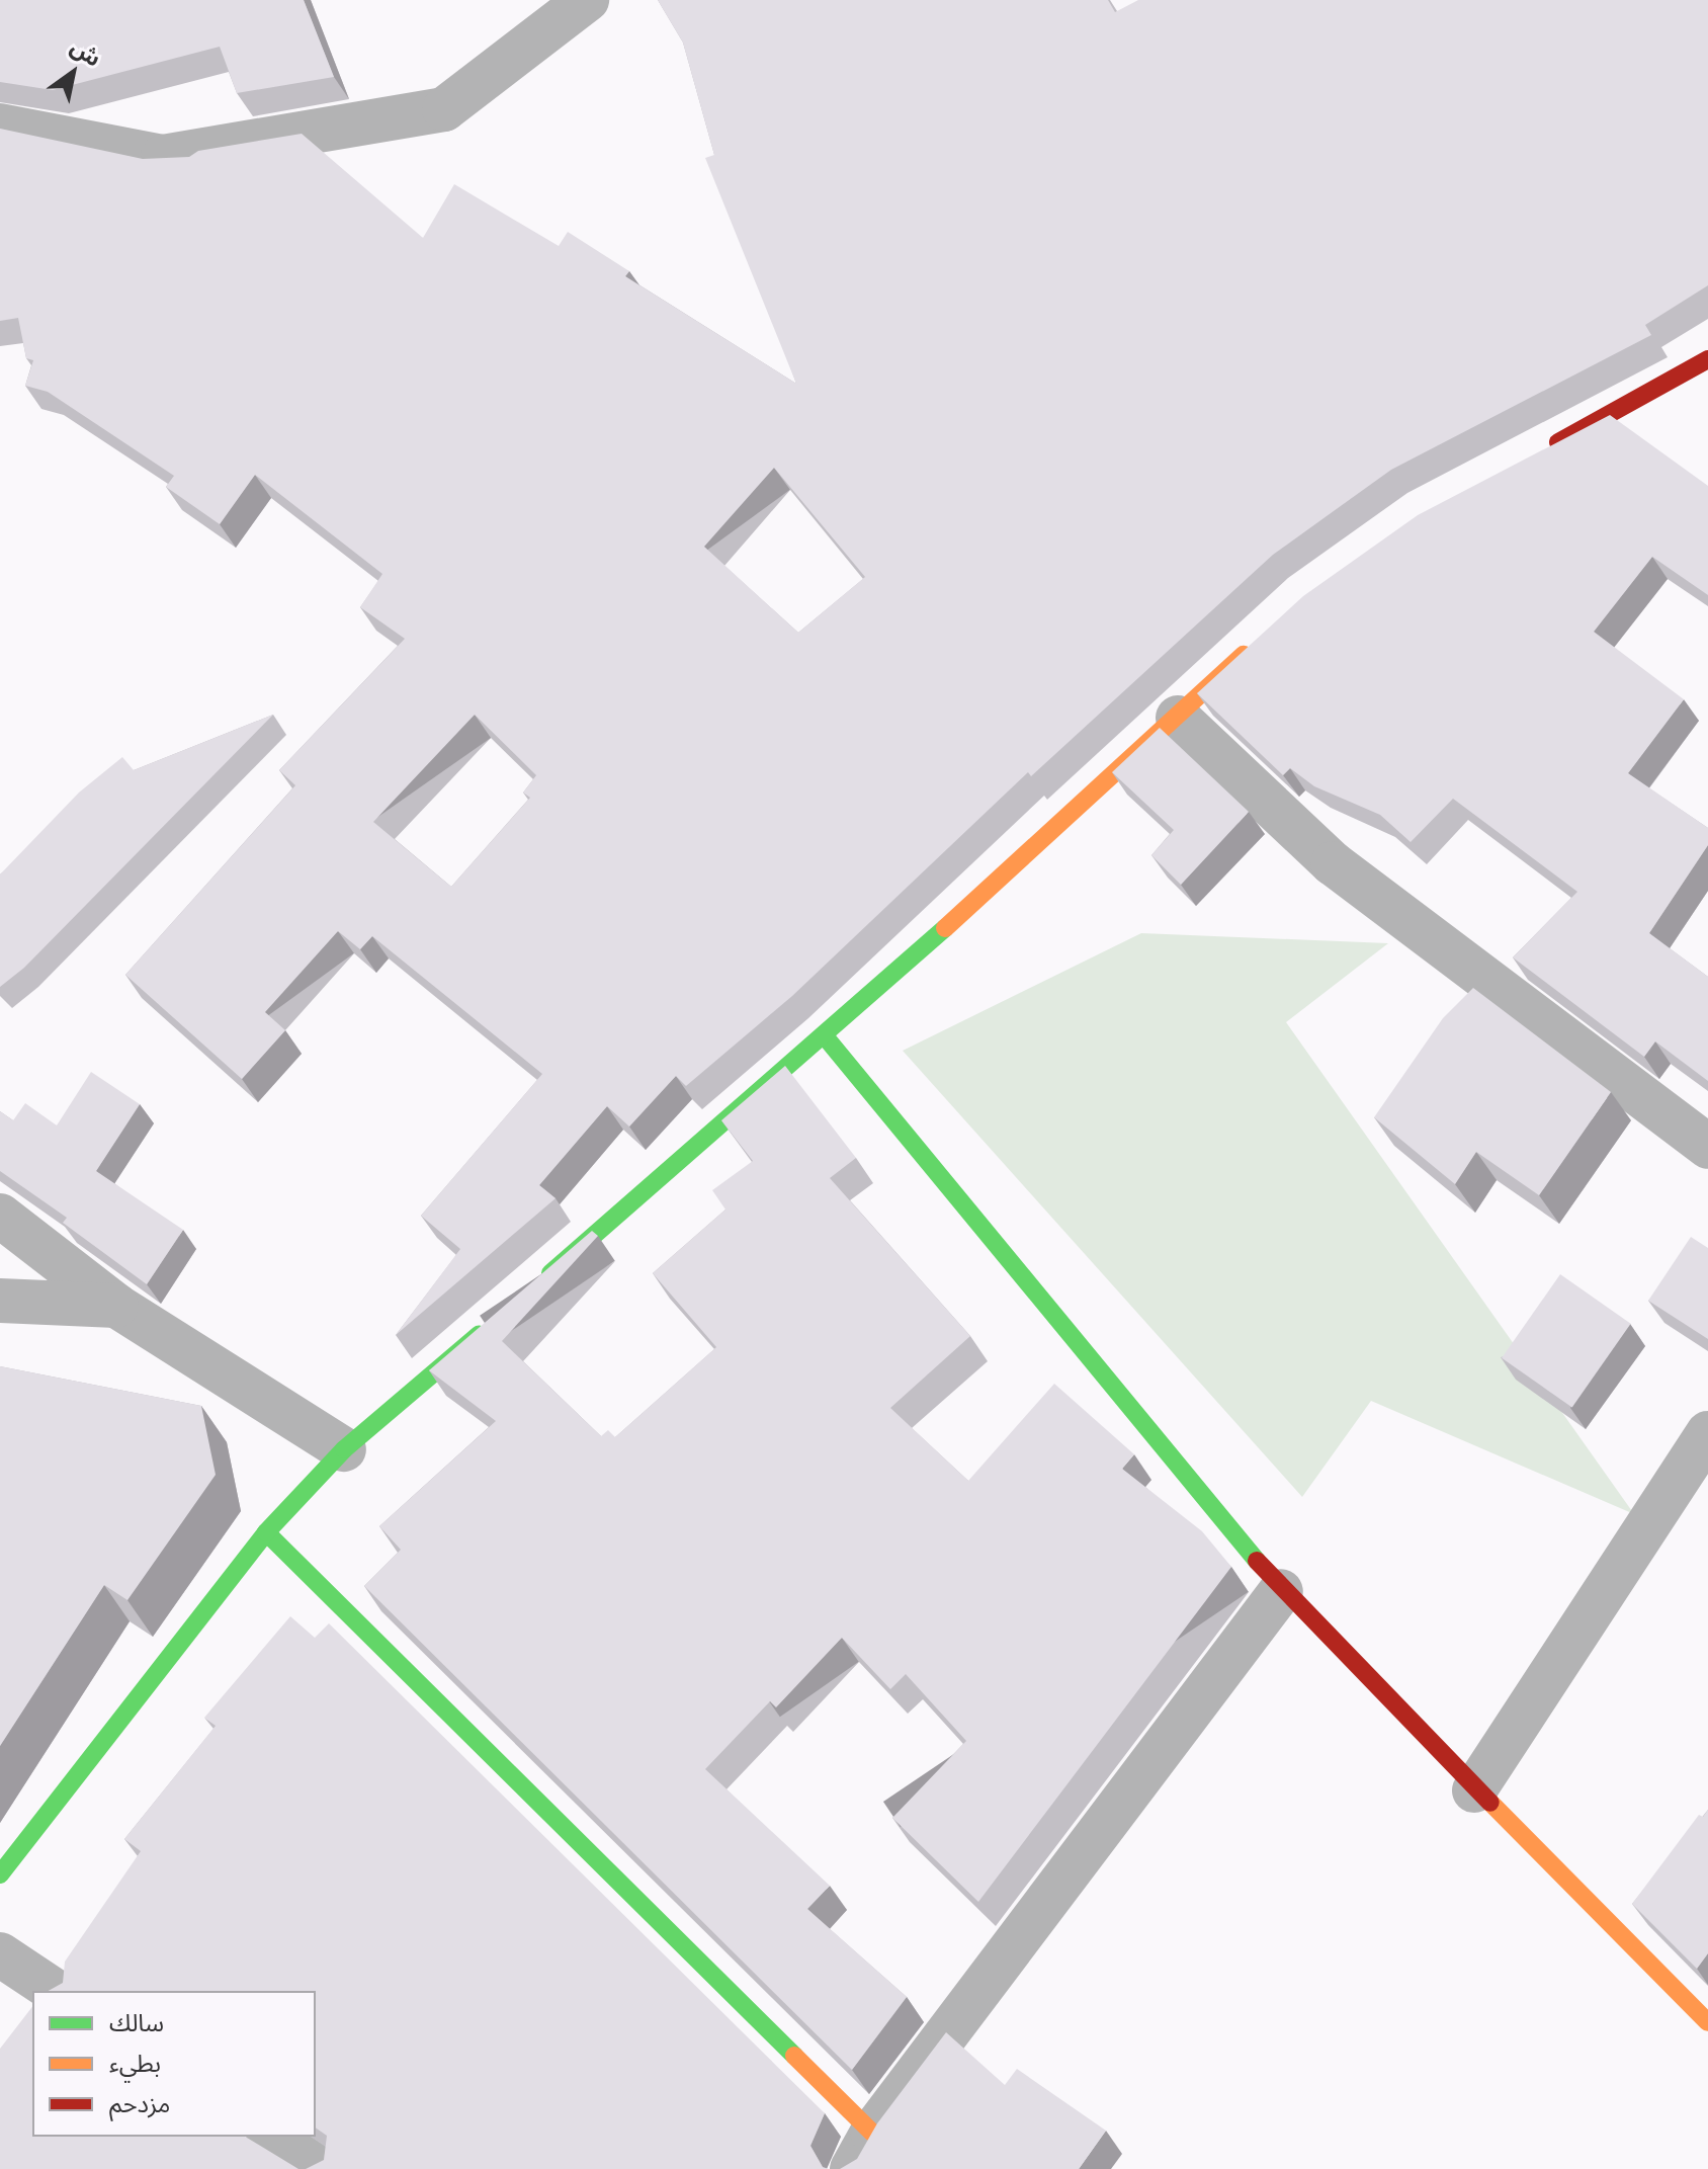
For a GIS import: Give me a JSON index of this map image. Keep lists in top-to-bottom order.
{
  "legend": ["سالك", "بطيء", "مزدحم"],
  "north": "top right"
}
